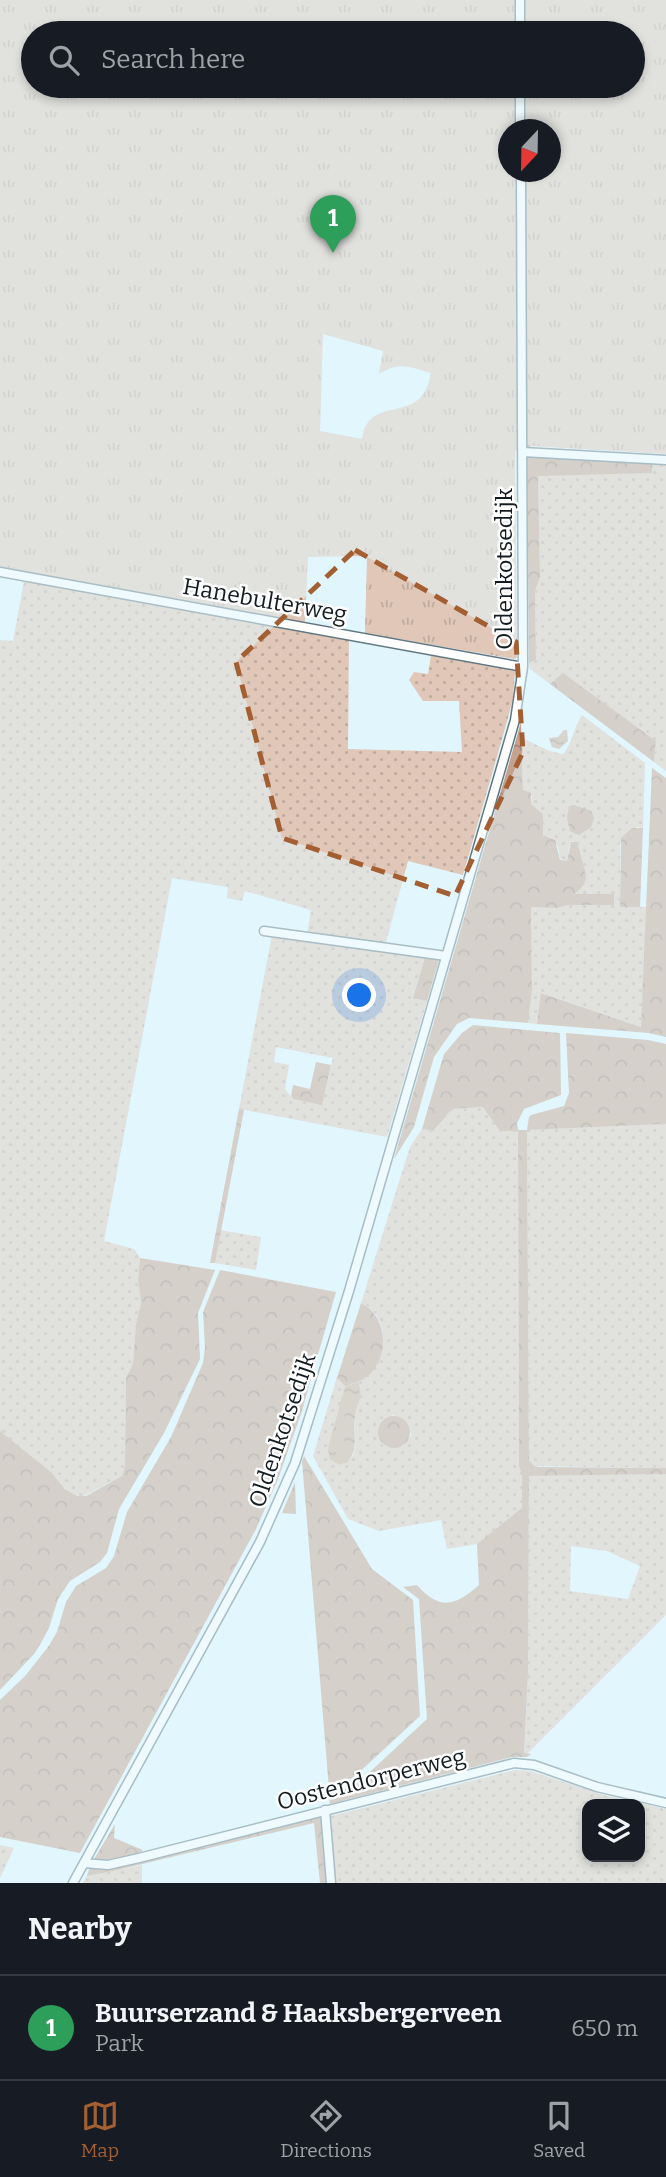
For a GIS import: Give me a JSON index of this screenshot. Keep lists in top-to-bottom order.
{
  "streets": {
    "street": ["Oldenkotsedijk", "Hanebulterweg", "Oostendorperweg"]
  },
  "crossings": [
    ["Oldenkotsedijk", "Hanebulterweg"],
    ["Oldenkotsedijk", "Oostendorperweg"]
  ],
  "north": "bottom",
  "page": {
    "search": "Search here",
    "pins": "1",
    "heading": "Nearby",
    "list": [
      {
        "mark": "1",
        "name": "Buurserzand & Haaksbergerveen",
        "note": "Park",
        "value": "650 m"
      }
    ],
    "nav": ["Map", "Directions", "Saved"]
  }
}
